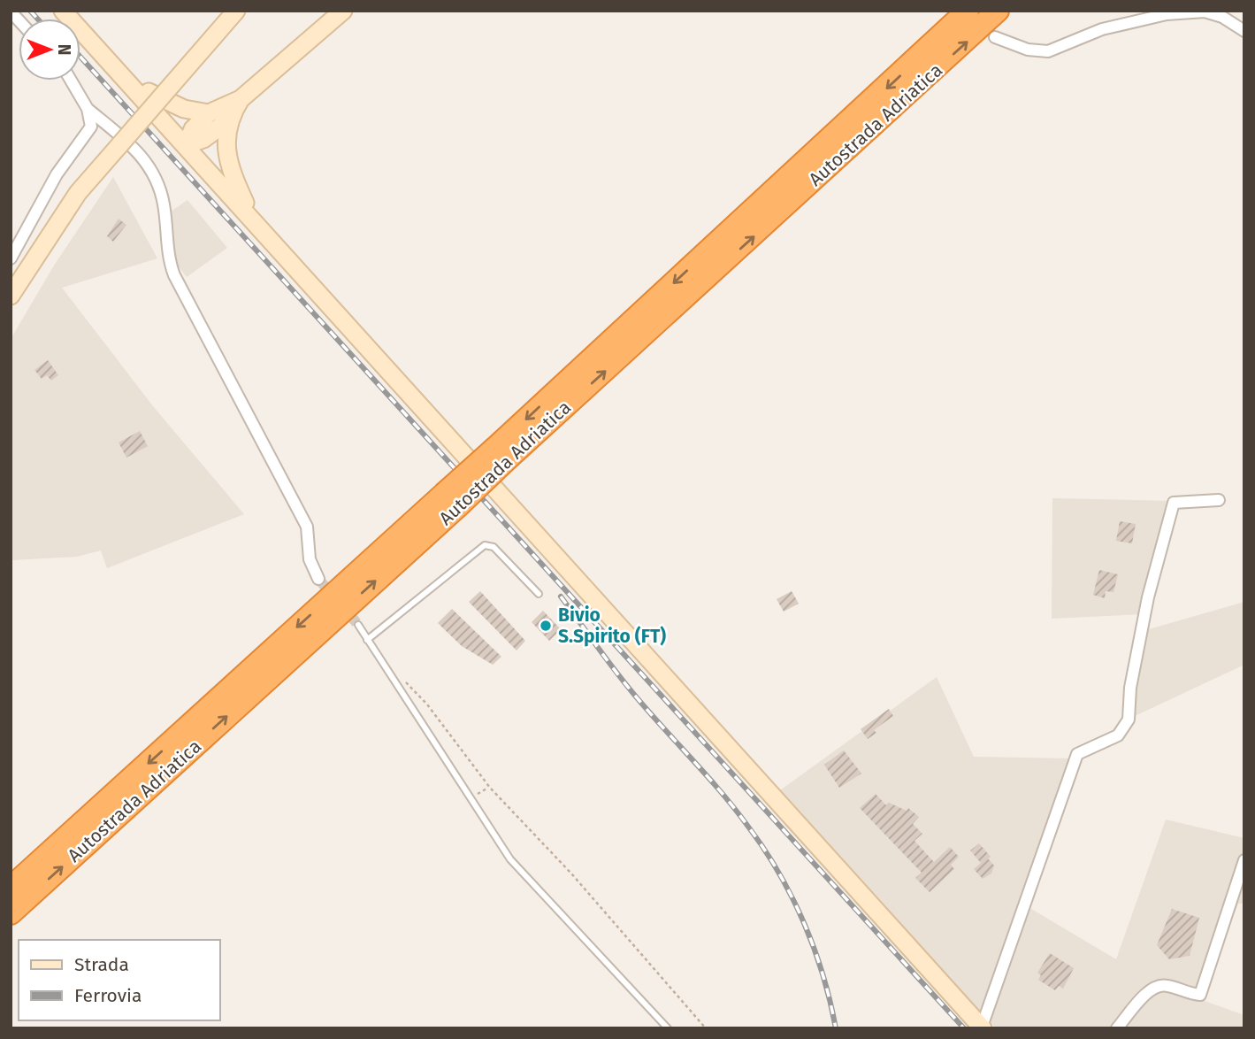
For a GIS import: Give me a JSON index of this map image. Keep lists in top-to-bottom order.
{
  "streets": {
    "highway": ["Autostrada Adriatica"]
  },
  "places": ["Bivio S.Spirito (FT)"],
  "legend": ["Strada", "Ferrovia"],
  "north": "right"
}
